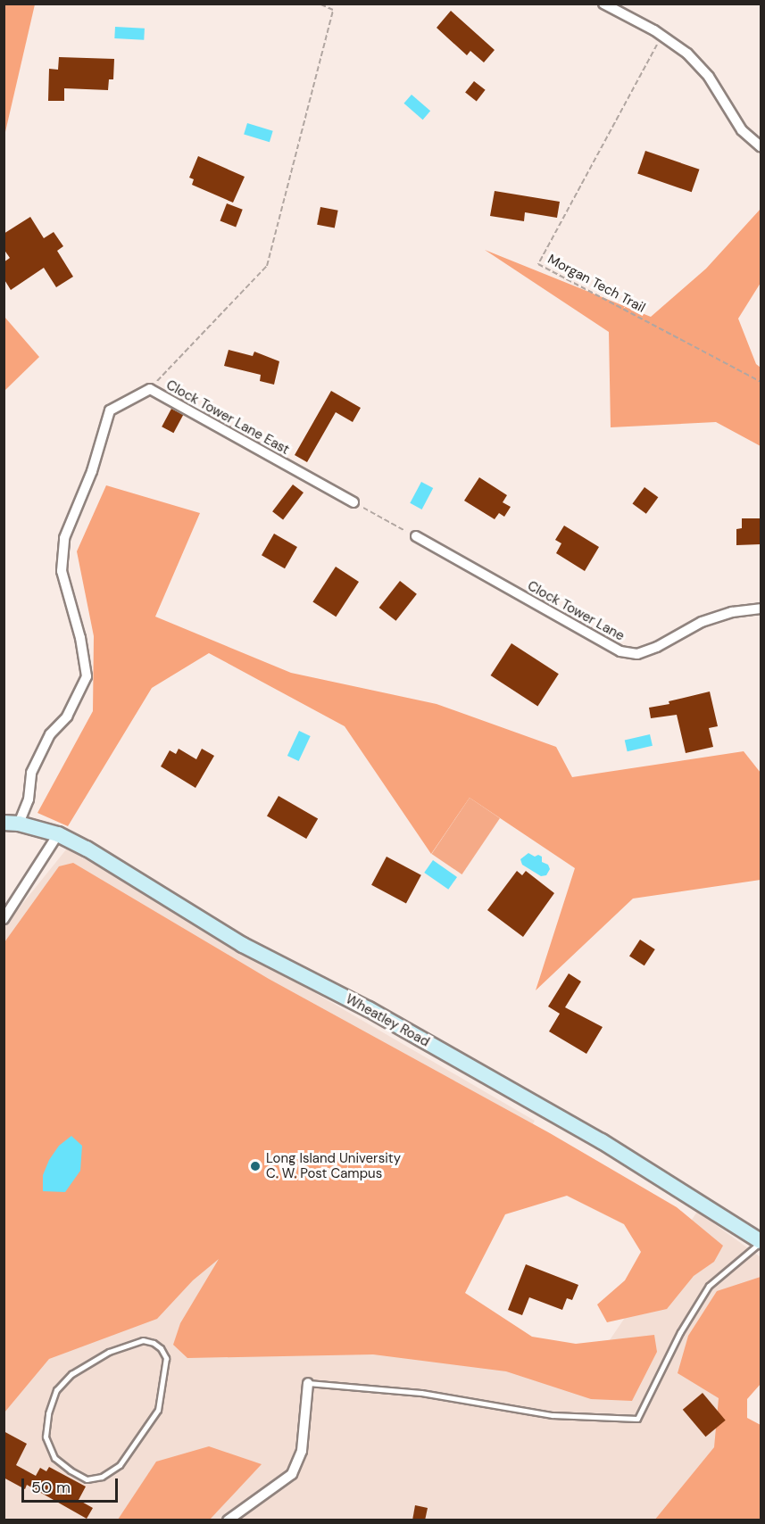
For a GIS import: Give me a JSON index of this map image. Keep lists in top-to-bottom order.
{
  "streets": {
    "main road": ["Wheatley Road"],
    "street": ["Clock Tower Lane East", "Clock Tower Lane"],
    "path": ["Morgan Tech Trail"]
  },
  "crossings": [
    ["Clock Tower Lane East", "Wheatley Road"]
  ],
  "places": ["Long Island University C. W. Post Campus"],
  "scale_bar": "50 m"
}
